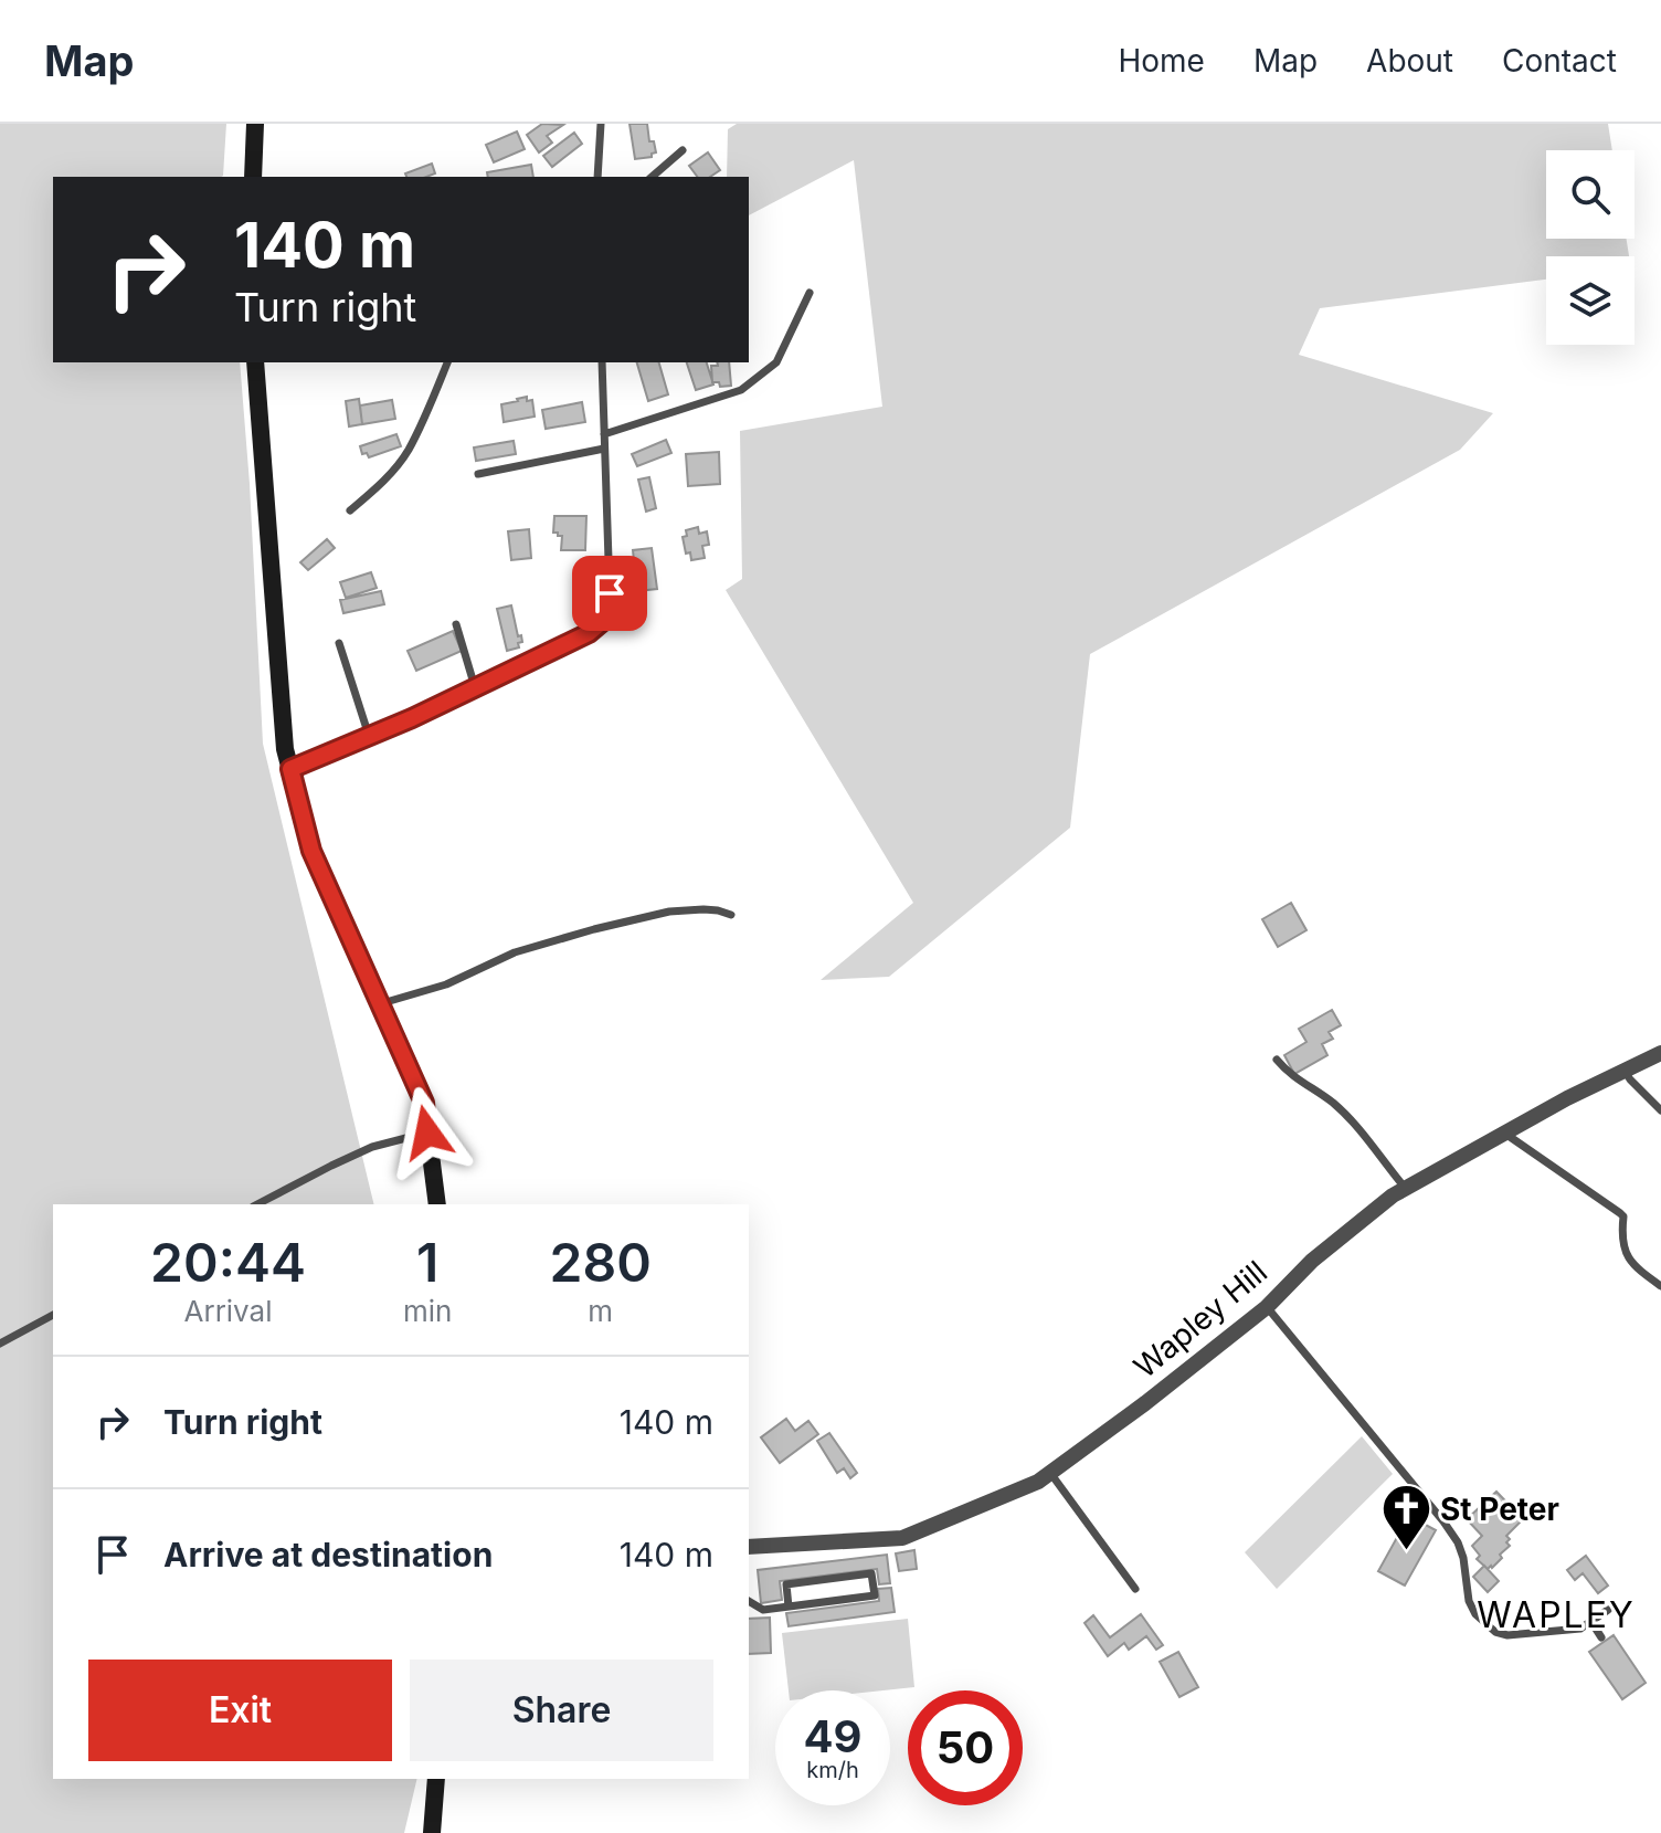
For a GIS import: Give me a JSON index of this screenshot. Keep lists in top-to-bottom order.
{
  "streets": {
    "street": ["Wapley Hill"]
  },
  "districts": ["WAPLEY"],
  "places": {
    "church": ["St Peter"]
  },
  "page": {
    "header": "Map",
    "nav": [
      "Home",
      "Map",
      "About",
      "Contact"
    ],
    "turn": ["140 m", "Turn right"],
    "eta": [
      "20:44",
      "Arrival",
      "1",
      "min",
      "280",
      "m"
    ],
    "list": [
      {
        "name": "Turn right",
        "value": "140 m"
      },
      {
        "name": "Arrive at destination",
        "value": "140 m"
      }
    ],
    "buttons": ["Exit", "Share"],
    "speed": "49 km/h",
    "limit": "50"
  }
}
